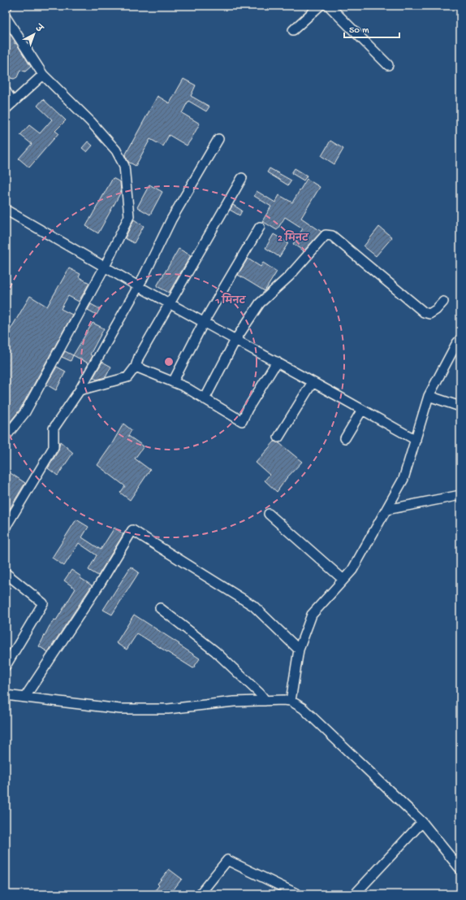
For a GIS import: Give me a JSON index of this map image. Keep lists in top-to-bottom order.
{
  "scale_bar": "50 m",
  "north": "top right",
  "rings": ["2 मिनट", "1 मिनट"]
}
